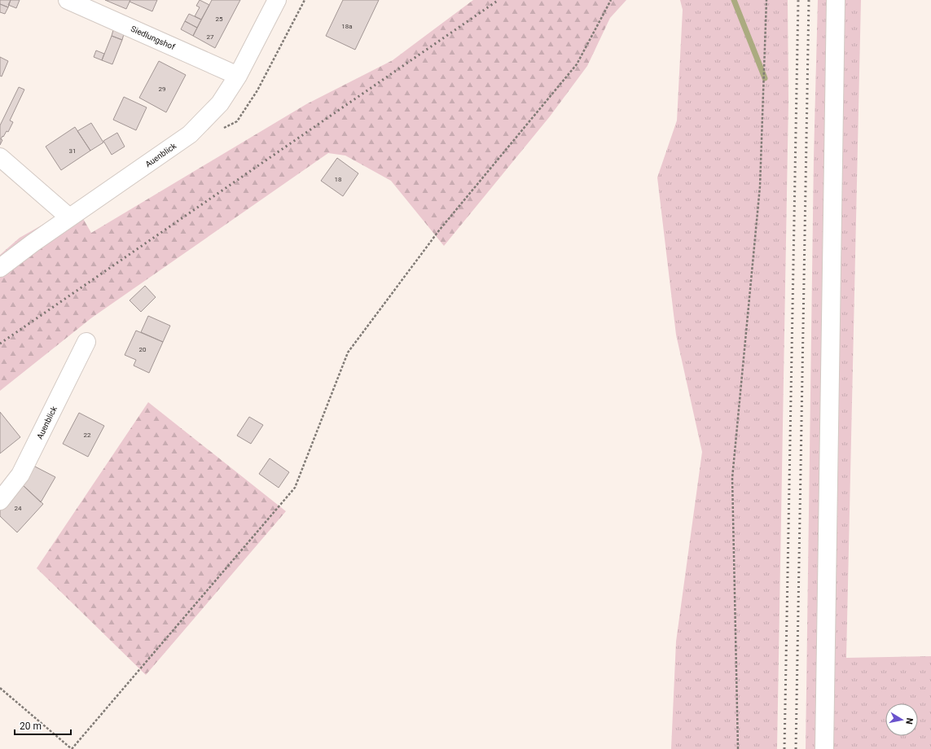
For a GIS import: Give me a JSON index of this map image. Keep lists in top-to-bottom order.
{
  "streets": {
    "street": ["Siedlungshof", "Auenblick"]
  },
  "crossings": [
    ["Siedlungshof", "Auenblick"]
  ],
  "house_numbers": [
    "25",
    "18a",
    "27",
    "29",
    "31",
    "18",
    "20",
    "22",
    "24"
  ],
  "scale_bar": "20 m",
  "north": "right"
}
